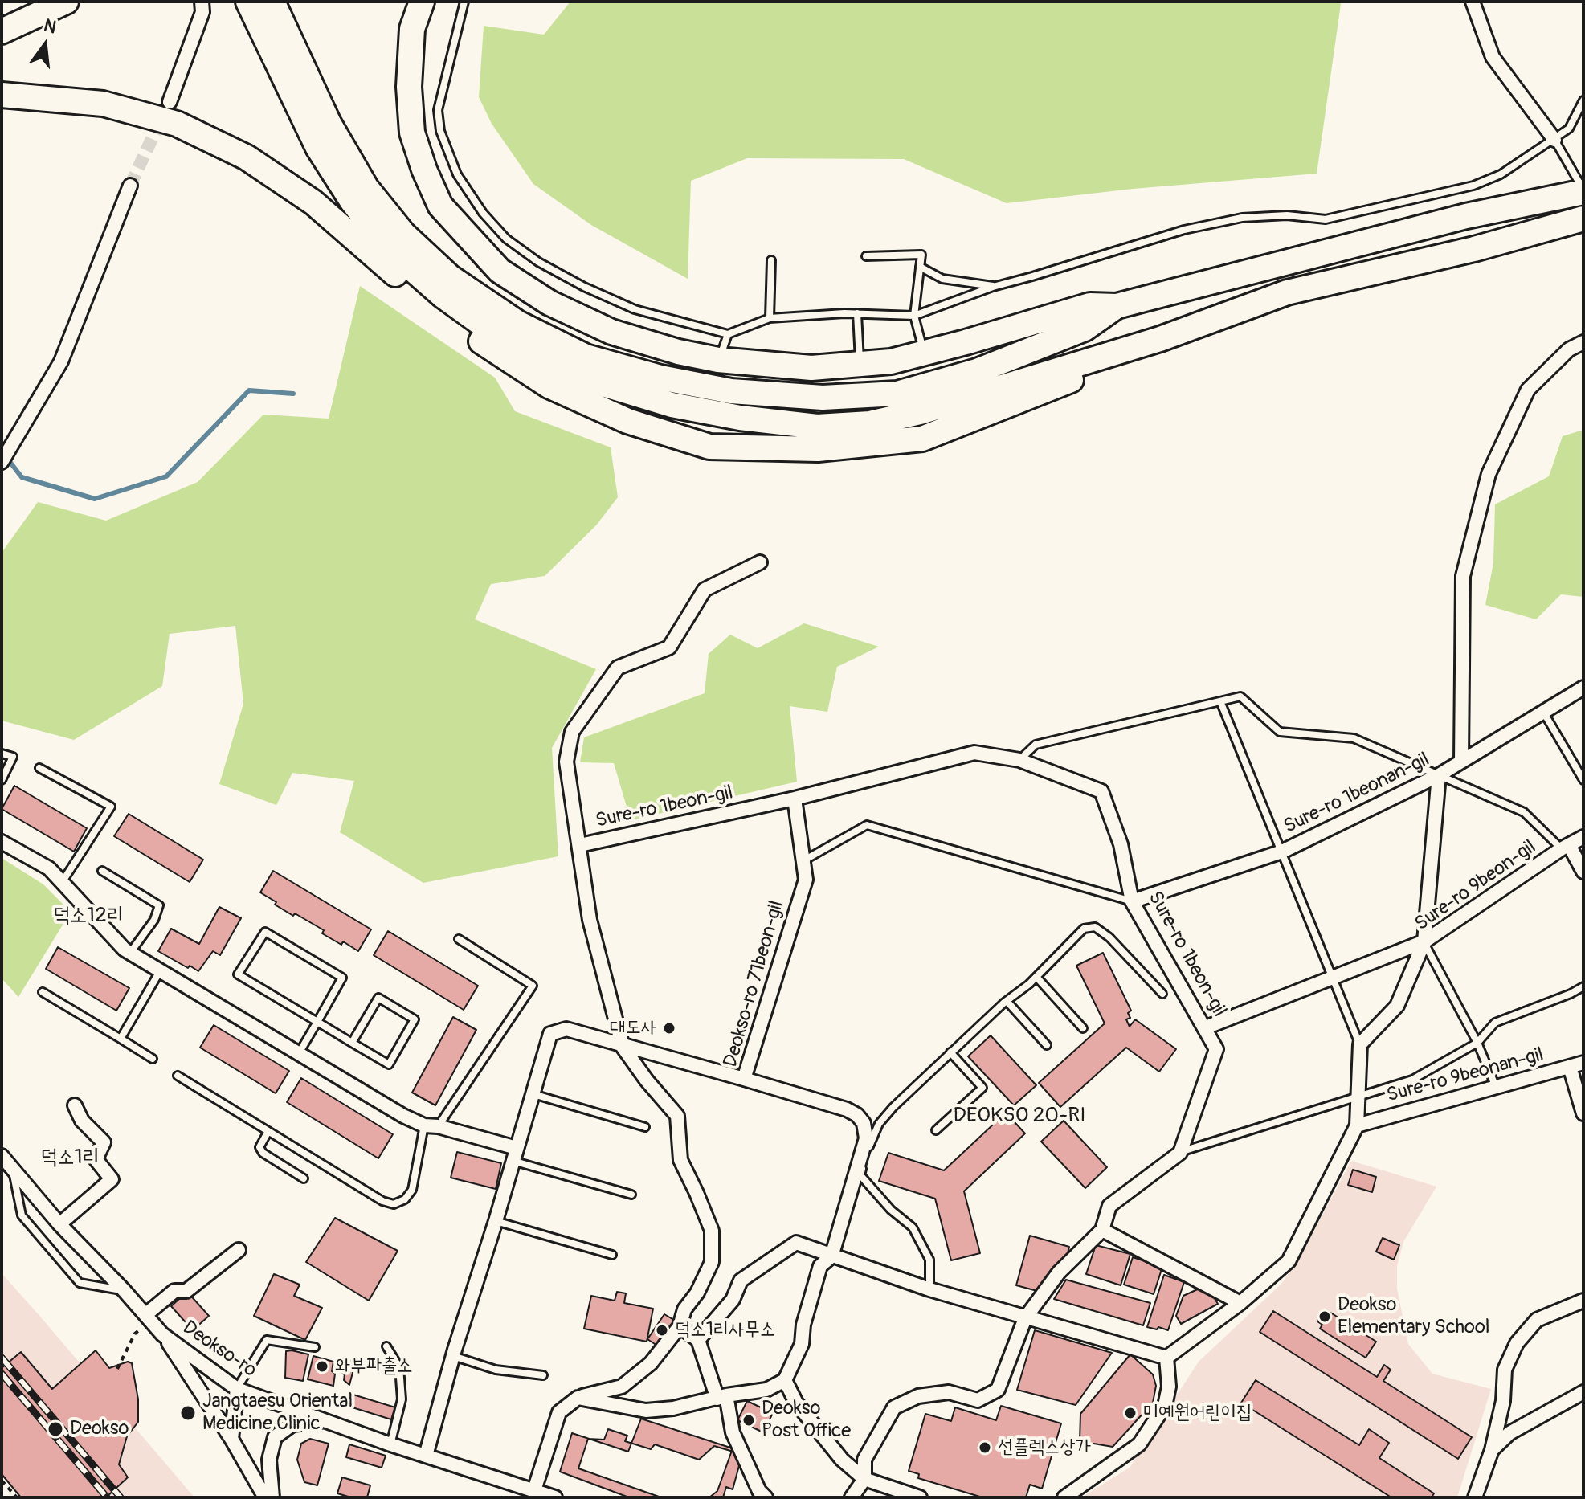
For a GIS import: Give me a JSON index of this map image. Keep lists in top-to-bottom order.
{
  "streets": {
    "street": [
      "Sure-ro 1beonan-gil",
      "Sure-ro 1beon-gil",
      "Sure-ro 9beon-gil",
      "Deokso-ro 71beon-gil",
      "Sure-ro 9beonan-gil",
      "Deokso-ro"
    ]
  },
  "crossings": [
    ["Sure-ro 1beonan-gil", "Sure-ro 1beon-gil"],
    ["Sure-ro 1beon-gil", "Deokso-ro 71beon-gil"]
  ],
  "districts": ["덕소12리", "DEOKSO 20-RI", "덕소1리"],
  "places": [
    "대도사",
    "Deokso Elementary School",
    "덕소1리사무소",
    "와부파출소",
    "Jangtaesu Oriental Medicine Clinic",
    "미예원어린이집",
    "Deokso Post Office",
    "Deokso",
    "선플렉스상가"
  ],
  "north": "top"
}
